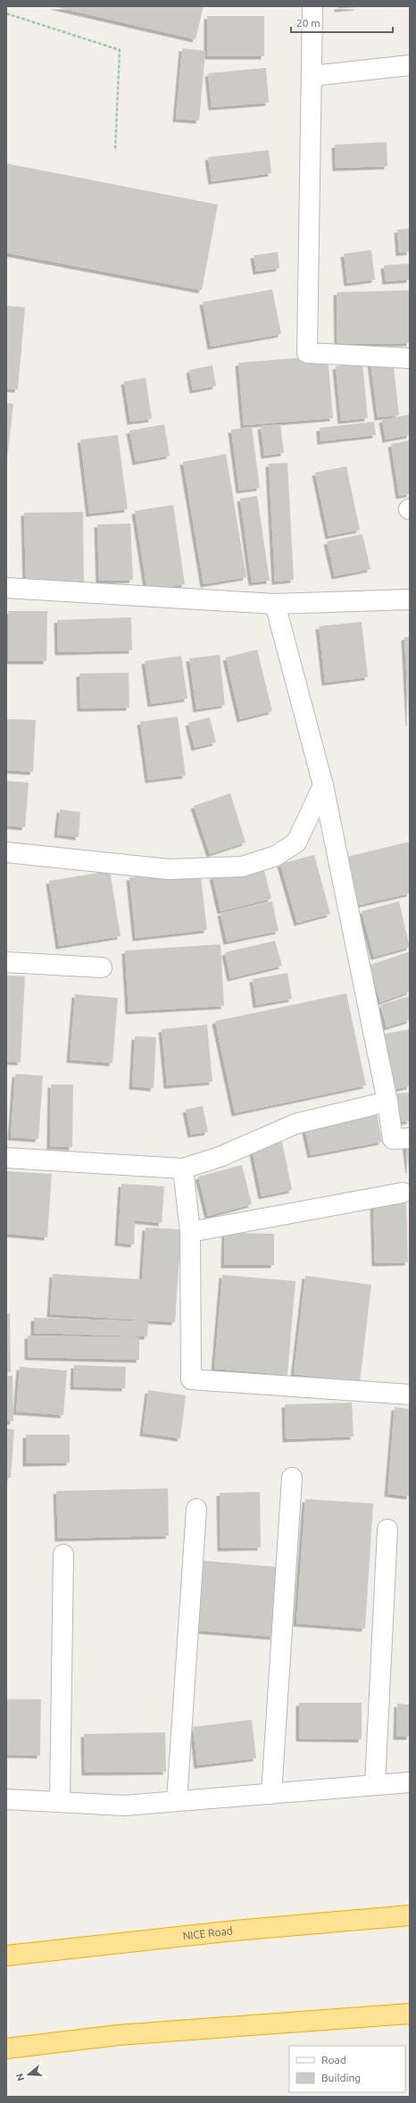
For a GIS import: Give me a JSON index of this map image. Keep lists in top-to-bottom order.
{
  "streets": {
    "highway": ["NICE Road"]
  },
  "legend": ["Road", "Building"],
  "scale_bar": "20 m",
  "north": "left"
}
